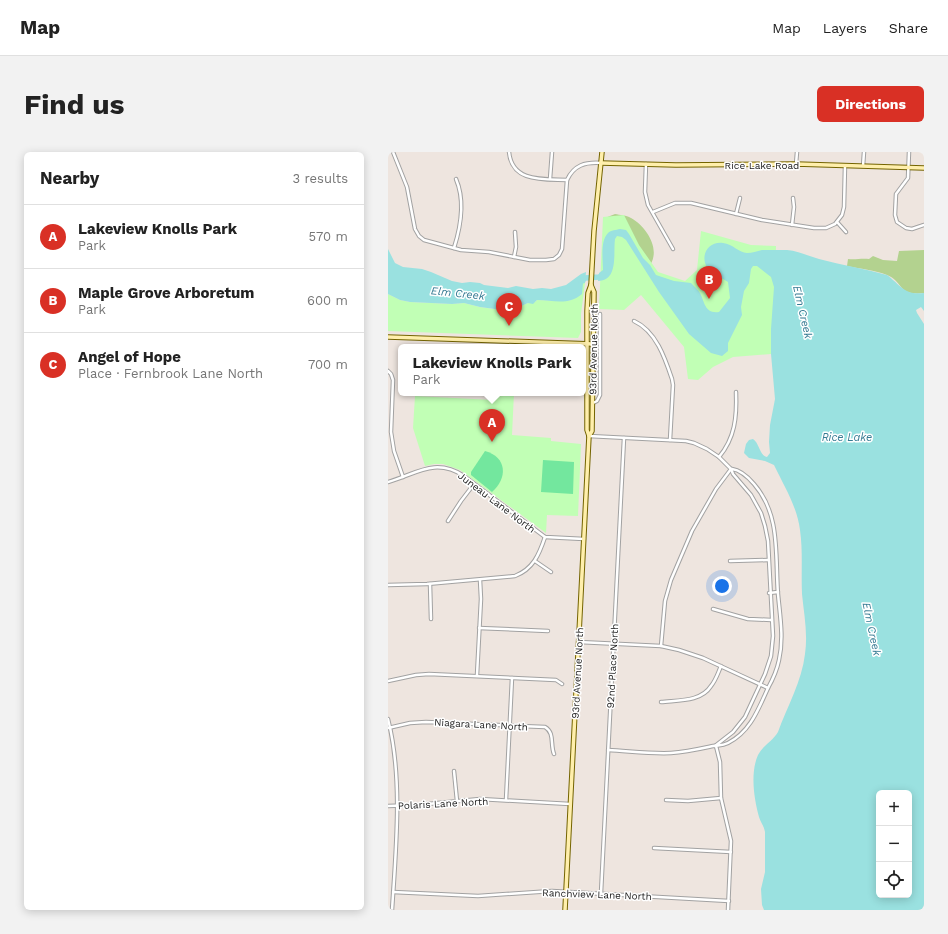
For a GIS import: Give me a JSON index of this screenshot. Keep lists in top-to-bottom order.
{
  "streets": {
    "main road": ["Rice Lake Road", "93rd Avenue North"],
    "street": [
      "Juneau Lane North",
      "92nd Place North",
      "Niagara Lane North",
      "Polaris Lane North",
      "Ranchview Lane North"
    ]
  },
  "crossings": [
    ["Rice Lake Road", "93rd Avenue North"],
    ["93rd Avenue North", "Juneau Lane North"],
    ["93rd Avenue North", "Polaris Lane North"],
    ["93rd Avenue North", "Ranchview Lane North"],
    ["92nd Place North", "Ranchview Lane North"]
  ],
  "water": ["Elm Creek", "Rice Lake"],
  "page": {
    "header": "Map",
    "nav": ["Map", "Layers", "Share"],
    "buttons": "Directions",
    "title": "Find us",
    "heading": ["Nearby", "3 results"],
    "list": [
      {
        "mark": "A",
        "name": "Lakeview Knolls Park",
        "note": "Park",
        "value": "570 m"
      },
      {
        "mark": "B",
        "name": "Maple Grove Arboretum",
        "note": "Park",
        "value": "600 m"
      },
      {
        "mark": "C",
        "name": "Angel of Hope",
        "note": "Place · Fernbrook Lane North",
        "value": "700 m"
      }
    ],
    "pins": ["B", "C", "A"],
    "popup": ["Lakeview Knolls Park", "Park"],
    "map_buttons": ["+", "−"]
  }
}
